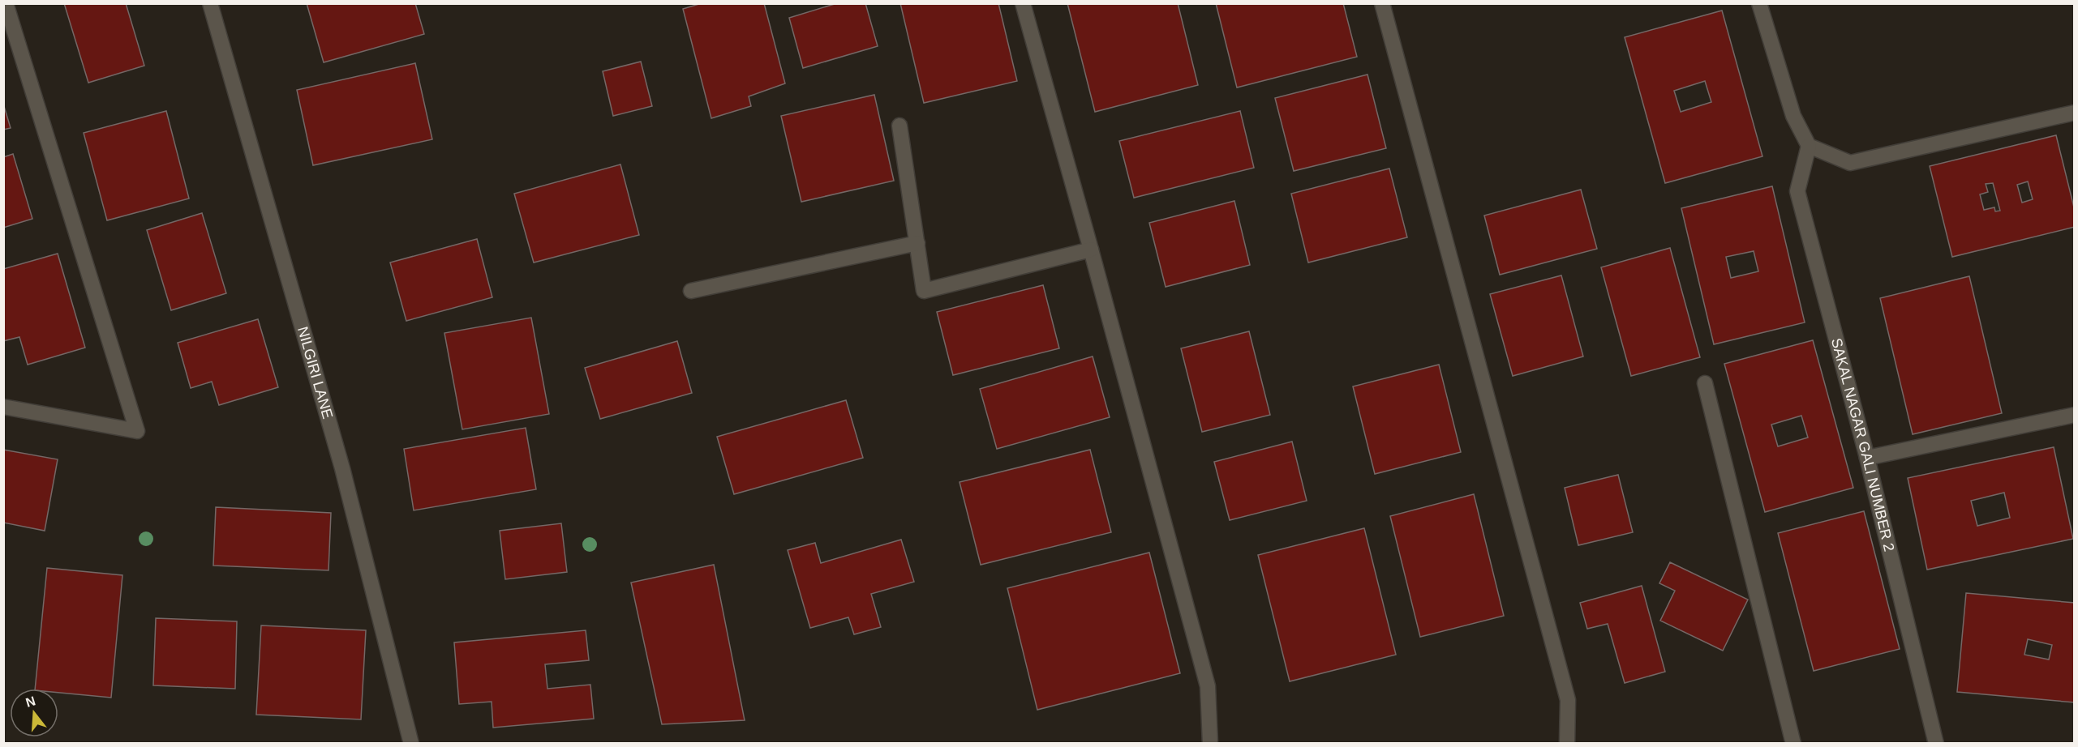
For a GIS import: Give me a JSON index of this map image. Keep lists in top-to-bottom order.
{
  "streets": {
    "street": ["NILGIRI LANE", "SAKAL NAGAR GALI NUMBER 2"]
  },
  "north": "top"
}
